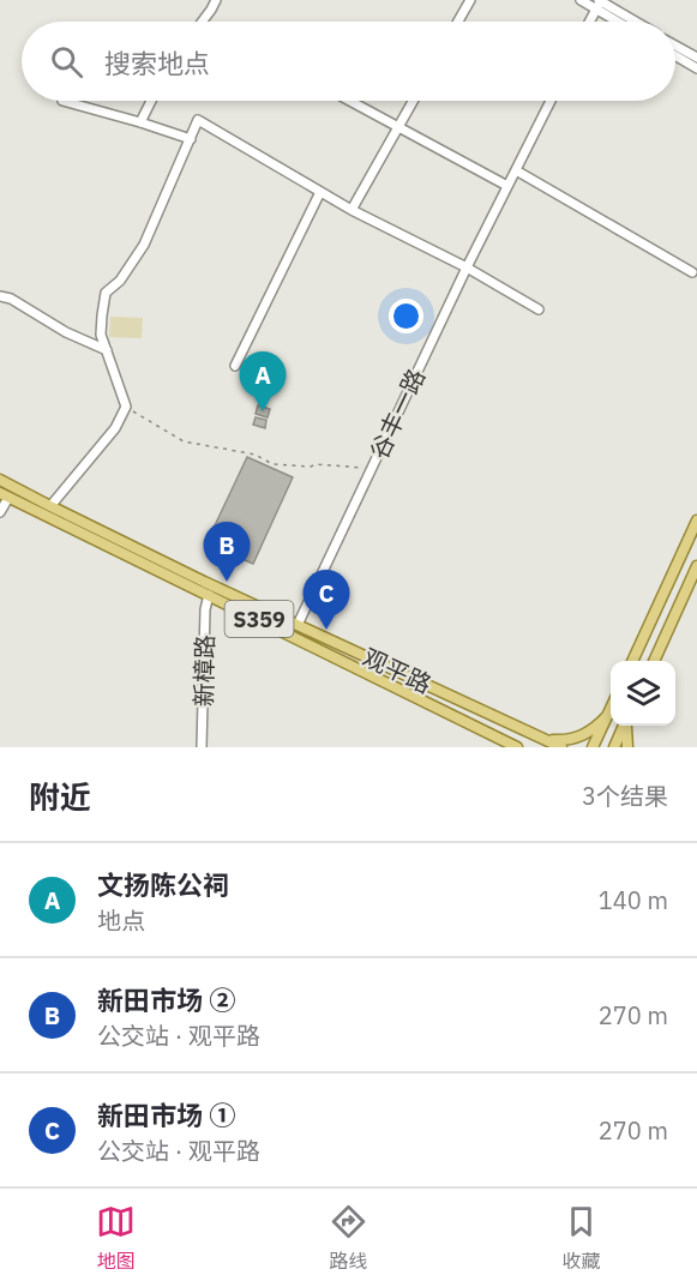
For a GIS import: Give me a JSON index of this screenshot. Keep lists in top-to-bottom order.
{
  "streets": {
    "main road": ["S359", "观平路"],
    "street": ["谷丰一路", "新樟路"]
  },
  "crossings": [
    ["谷丰一路", "观平路"],
    ["新樟路", "观平路"]
  ],
  "page": {
    "search": "搜索地点",
    "pins": ["A", "B", "C"],
    "heading": ["附近", "3个结果"],
    "list": [
      {
        "mark": "A",
        "name": "文扬陈公祠",
        "note": "地点",
        "value": "140 m"
      },
      {
        "mark": "B",
        "name": "新田市场 ②",
        "note": "公交站 · 观平路",
        "value": "270 m"
      },
      {
        "mark": "C",
        "name": "新田市场 ①",
        "note": "公交站 · 观平路",
        "value": "270 m"
      }
    ],
    "nav": ["地图", "路线", "收藏"]
  }
}
